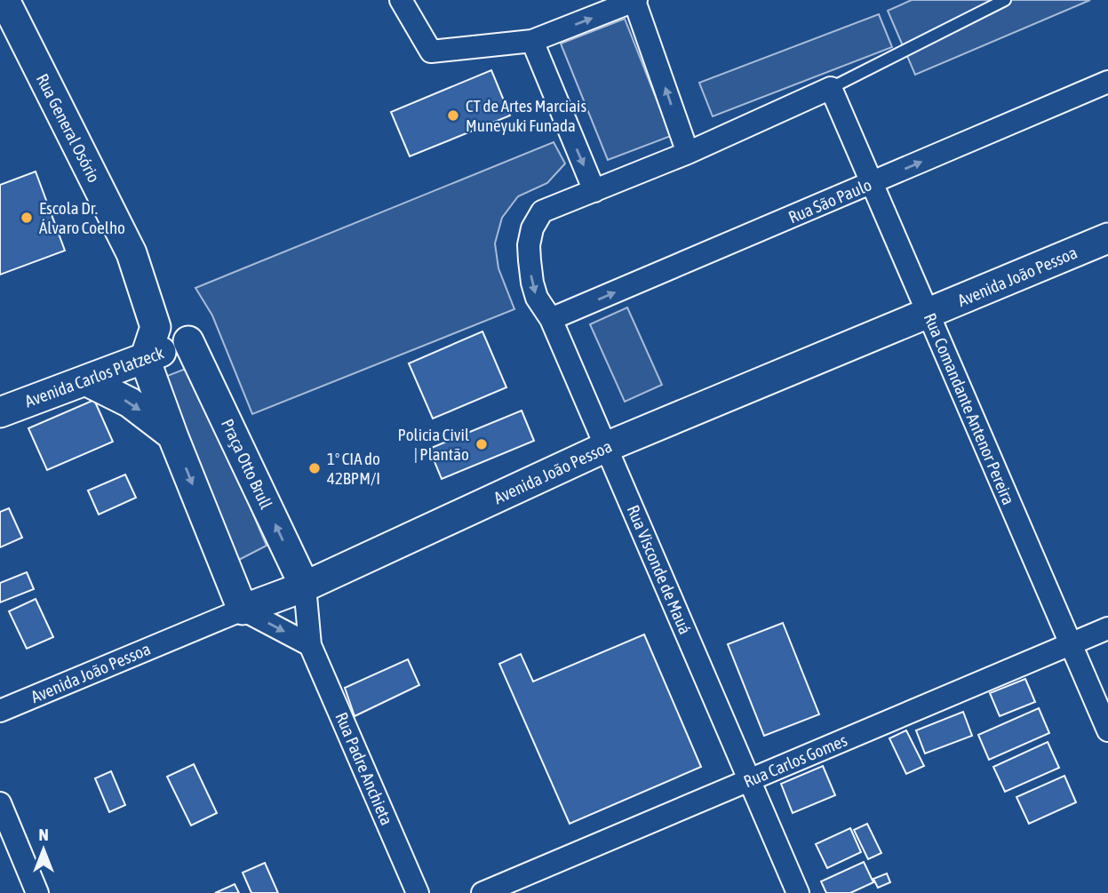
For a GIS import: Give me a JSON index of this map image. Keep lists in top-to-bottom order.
{
  "streets": {
    "main road": [
      "Rua General Osório",
      "Avenida João Pessoa",
      "Avenida Carlos Platzeck",
      "Praça Otto Brull"
    ],
    "street": [
      "Rua São Paulo",
      "Rua Comandante Antenor Pereira",
      "Rua Visconde de Mauá",
      "Rua Carlos Gomes",
      "Rua Padre Anchieta"
    ]
  },
  "crossings": [
    ["Rua São Paulo", "Rua Comandante Antenor Pereira"],
    ["Rua São Paulo", "Rua Visconde de Mauá"],
    ["Avenida João Pessoa", "Rua Comandante Antenor Pereira"],
    ["Avenida João Pessoa", "Praça Otto Brull"],
    ["Avenida João Pessoa", "Rua Visconde de Mauá"],
    ["Avenida João Pessoa", "Rua Padre Anchieta"],
    ["Avenida Carlos Platzeck", "Praça Otto Brull"],
    ["Rua Comandante Antenor Pereira", "Rua Carlos Gomes"],
    ["Praça Otto Brull", "Rua Padre Anchieta"],
    ["Rua Visconde de Mauá", "Rua Carlos Gomes"]
  ],
  "places": [
    "CT de Artes Marciais Muneyuki Funada",
    "Escola Dr. Álvaro Coelho",
    "Policia Civil | Plantão",
    "1° CIA do 42BPM/I"
  ],
  "north": "top"
}
